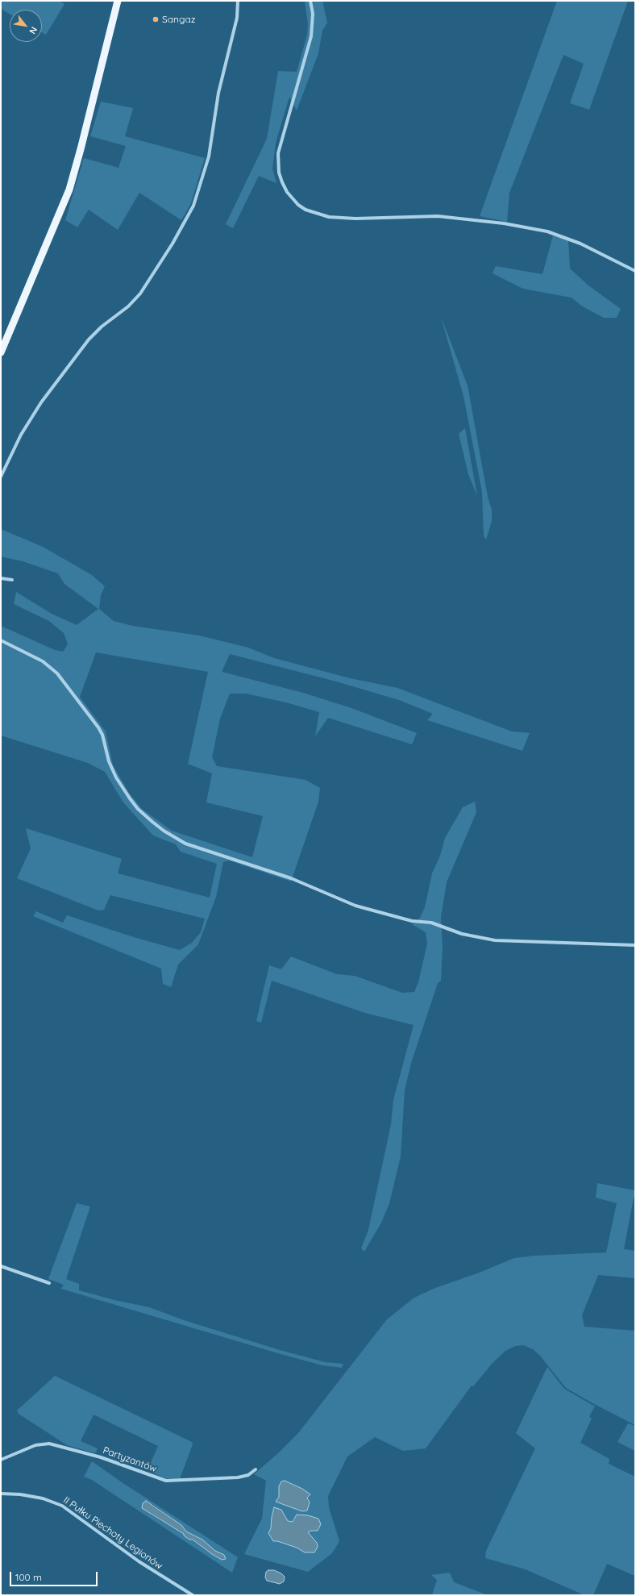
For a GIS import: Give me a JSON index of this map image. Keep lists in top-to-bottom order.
{
  "streets": {
    "street": ["Partyzantów", "II Pułku Piechoty Legionów"]
  },
  "places": ["Sangaz"],
  "scale_bar": "100 m",
  "north": "bottom right"
}
